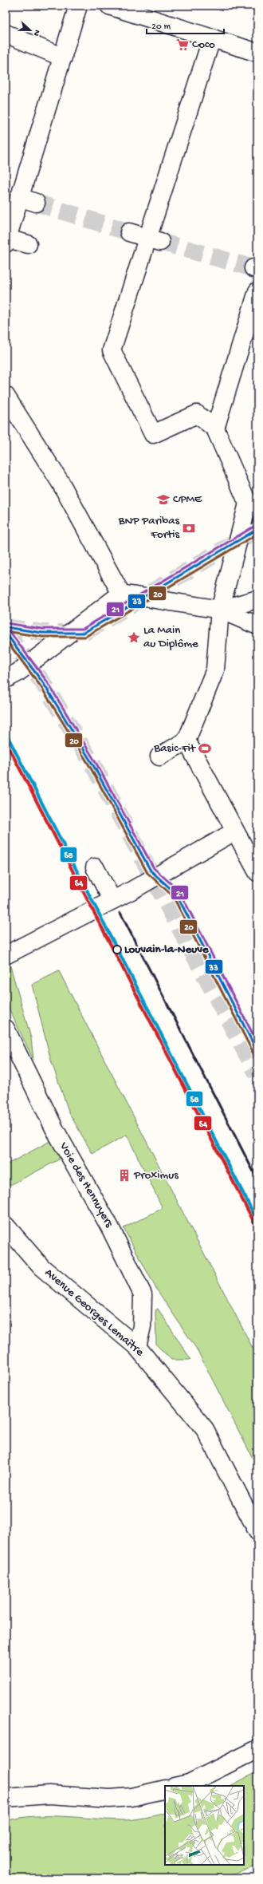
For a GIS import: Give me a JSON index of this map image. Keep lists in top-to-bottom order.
{
  "streets": {
    "street": ["Voie des Hennuyers", "Avenue Georges Lemaître"]
  },
  "crossings": [
    ["Voie des Hennuyers", "Avenue Georges Lemaître"]
  ],
  "places": {
    "supermarket": ["Coco"],
    "school or university": ["CPME"],
    "bank": ["BNP Paribas Fortis"],
    "place": ["La Main au Diplôme"],
    "sports": ["Basic-Fit"],
    "other": ["Louvain-la-Neuve"],
    "building": ["Proximus"]
  },
  "lines": [
    "transit line 21",
    "transit line 33",
    "transit line 20",
    "transit line S8",
    "transit line S4"
  ],
  "scale_bar": "20 m",
  "north": "right"
}
